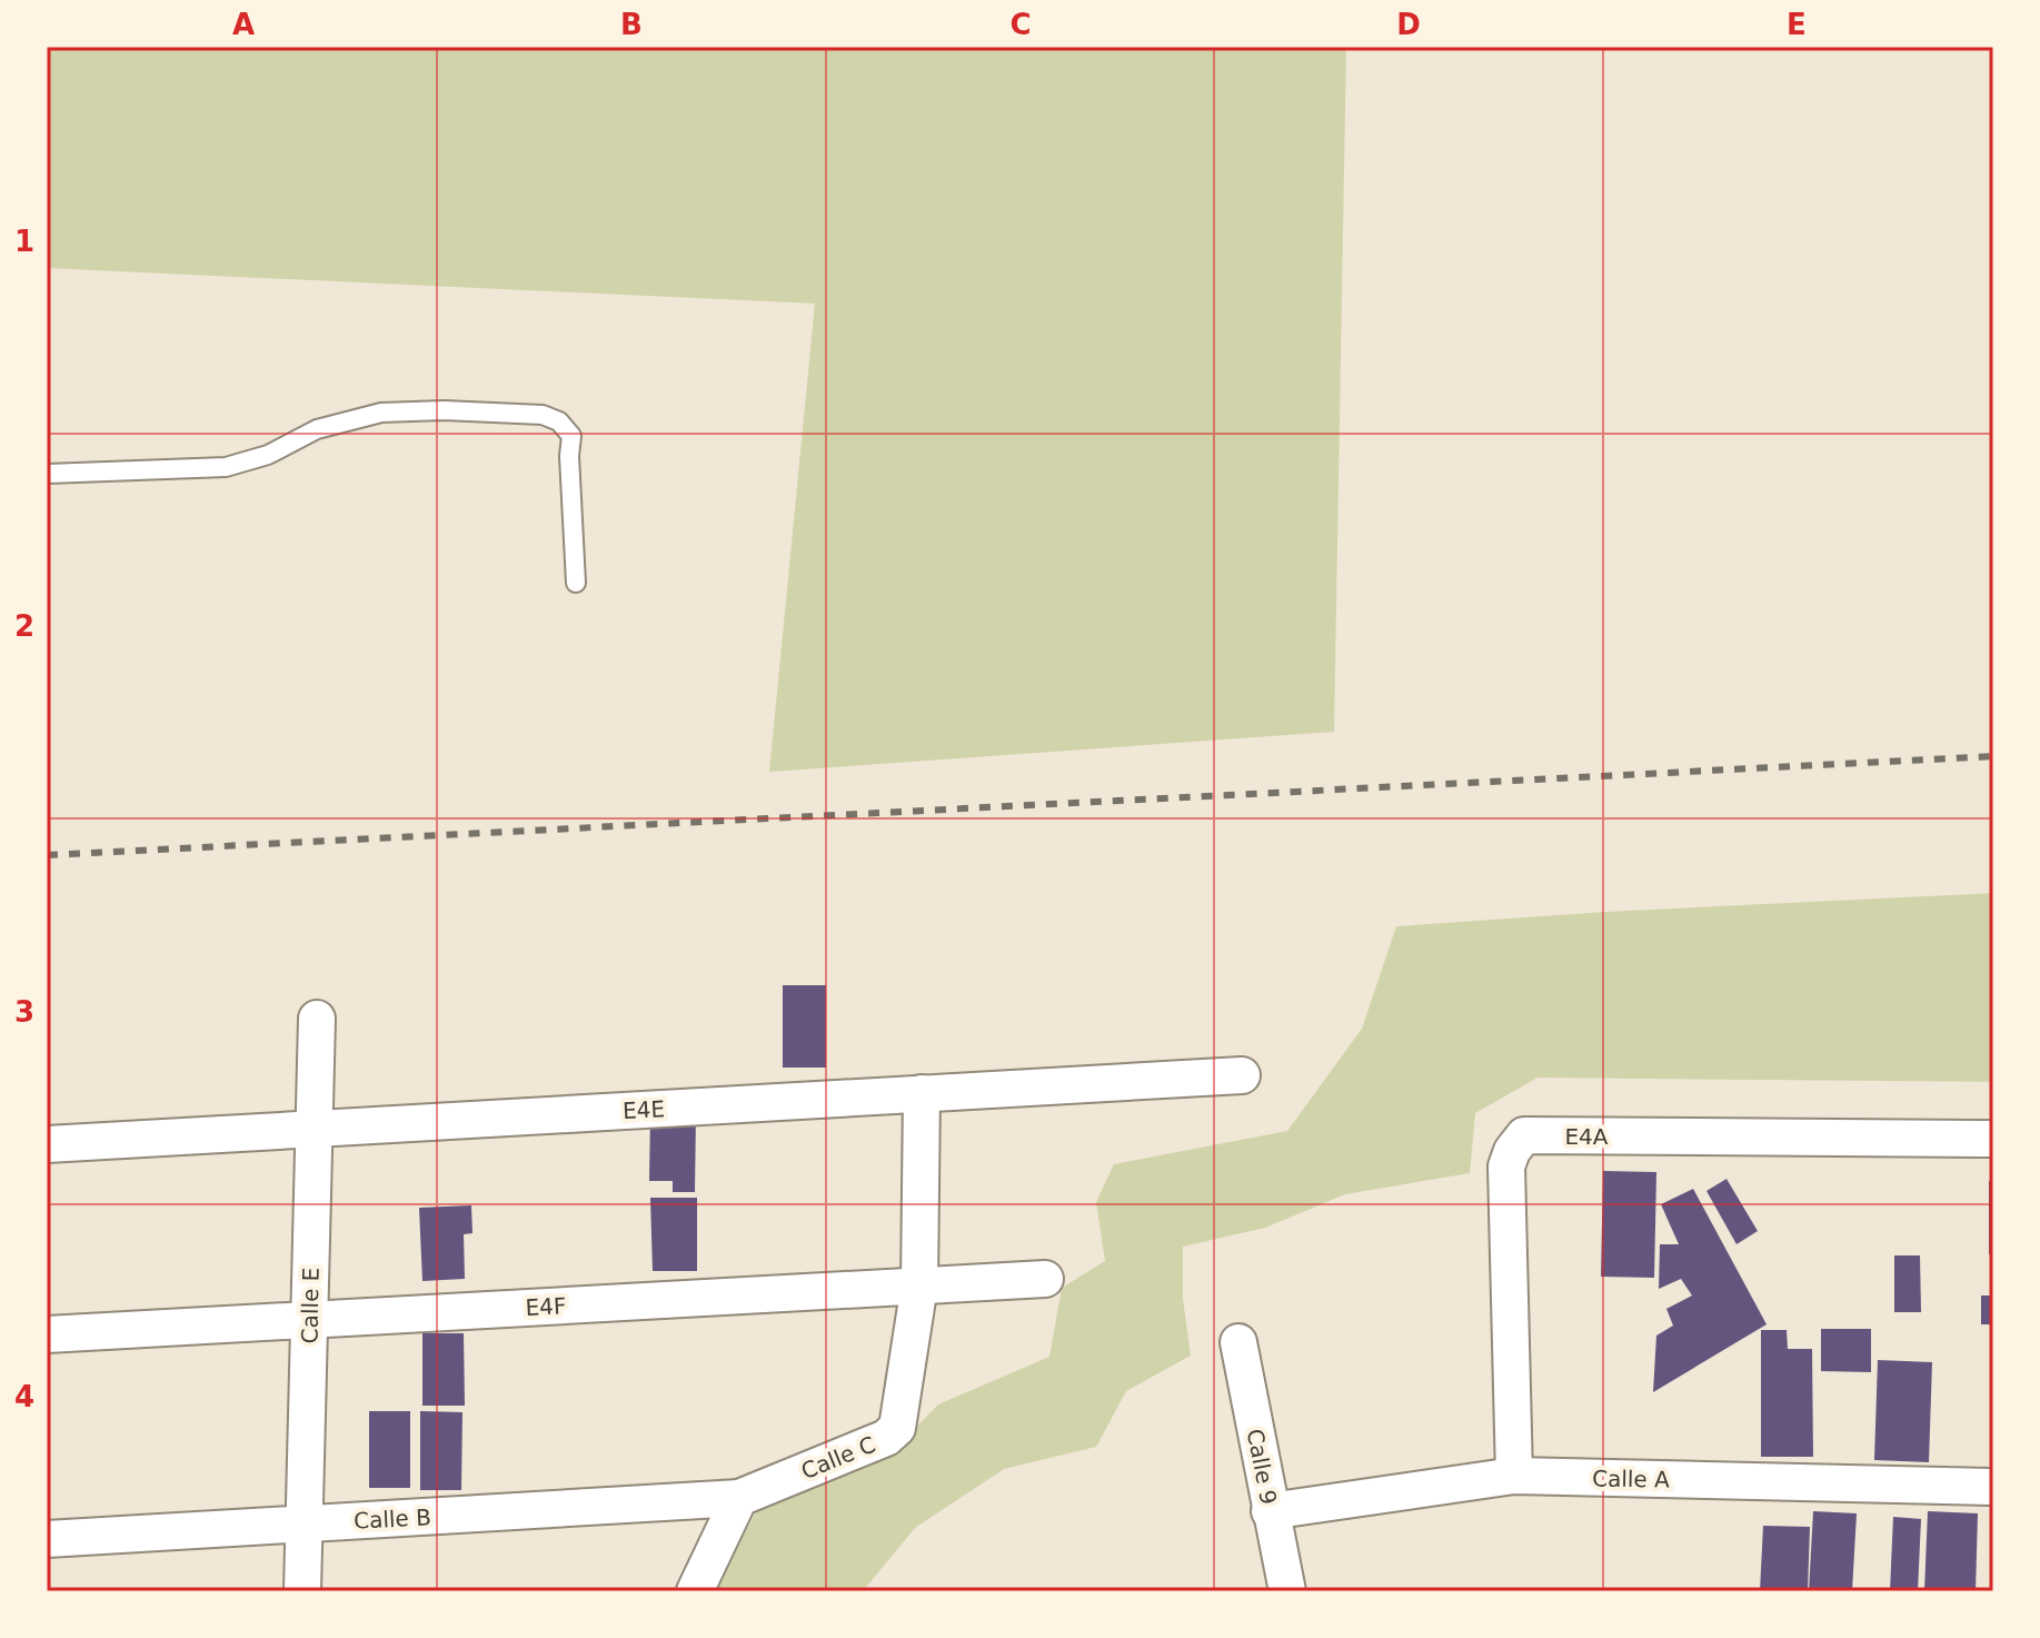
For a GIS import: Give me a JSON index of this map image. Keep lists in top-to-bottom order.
{
  "streets": {
    "street": [
      "E4E",
      "E4A",
      "Calle E",
      "E4F",
      "Calle C",
      "Calle 9",
      "Calle A",
      "Calle B"
    ]
  },
  "crossings": [
    ["E4E", "Calle E"],
    ["E4A", "Calle A"],
    ["Calle E", "E4F"],
    ["Calle E", "Calle B"],
    ["E4F", "Calle C"],
    ["Calle C", "Calle B"],
    ["Calle 9", "Calle A"]
  ],
  "grid": {
    "columns": [
      "A",
      "B",
      "C",
      "D",
      "E"
    ],
    "rows": [
      "1",
      "2",
      "3",
      "4"
    ]
  }
}
